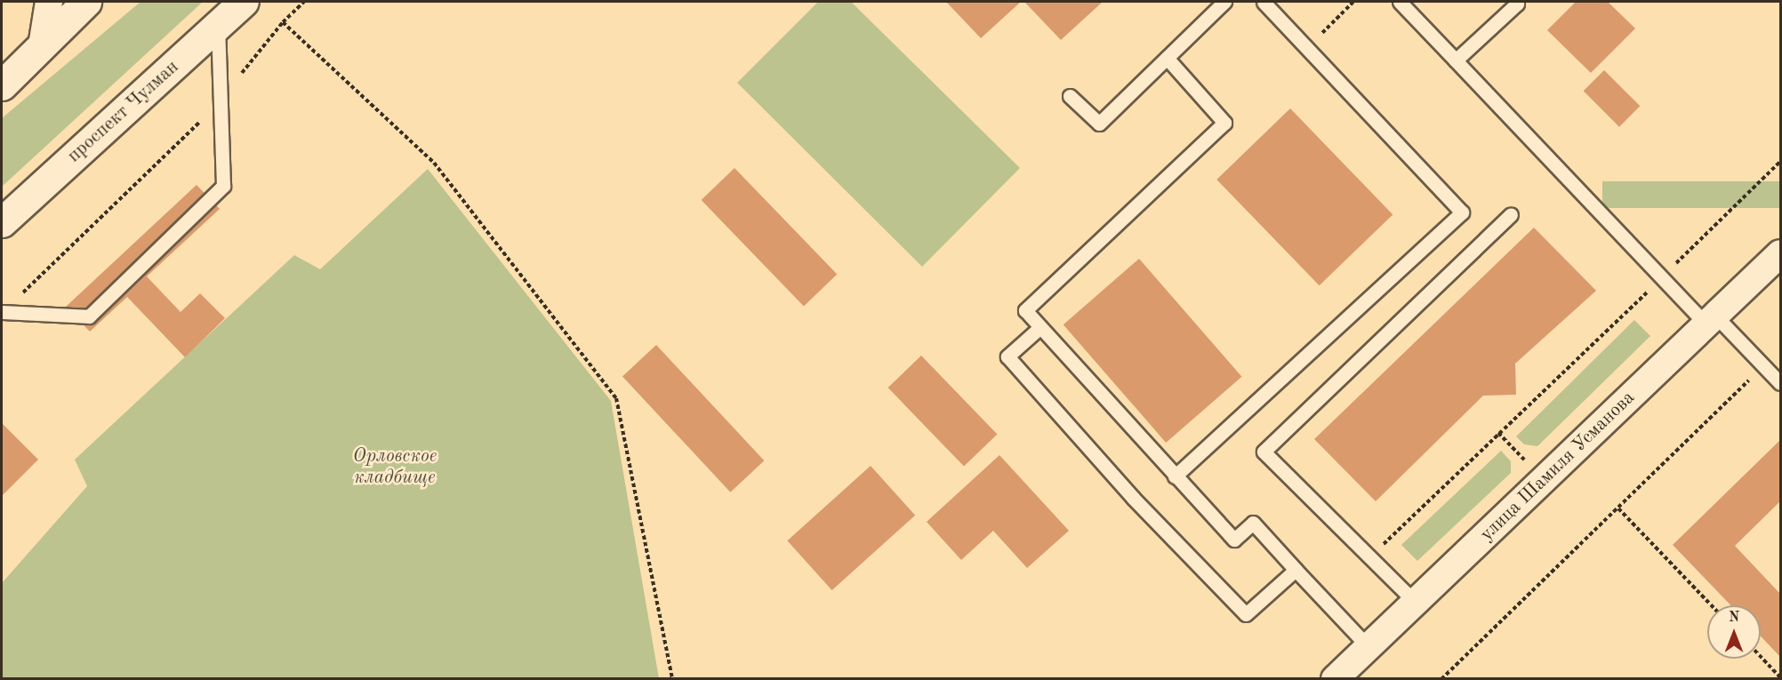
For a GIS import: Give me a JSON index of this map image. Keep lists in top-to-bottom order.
{
  "streets": {
    "main road": ["проспект Чулман"],
    "street": ["улица Шамиля Усманова"]
  },
  "parks": ["Орловское кладбище"],
  "north": "top"
}
